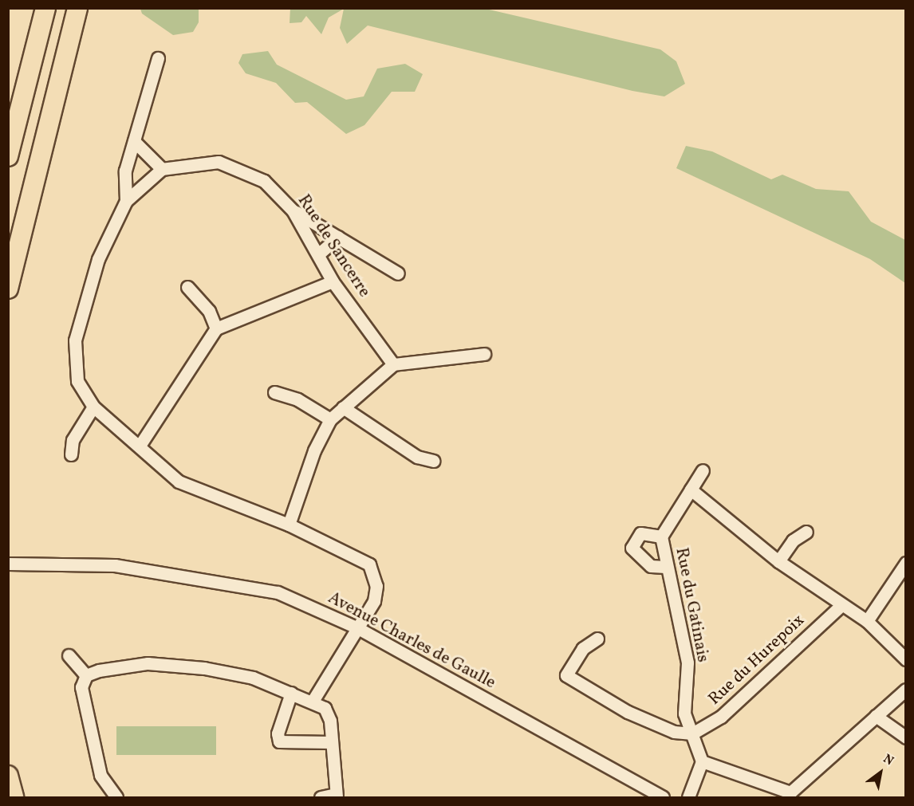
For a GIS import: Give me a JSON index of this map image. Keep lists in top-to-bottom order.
{
  "streets": {
    "street": [
      "Rue de Sancerre",
      "Rue du Gatinais",
      "Avenue Charles de Gaulle",
      "Rue du Hurepoix"
    ]
  },
  "crossings": [
    ["Rue du Gatinais", "Rue du Hurepoix"]
  ],
  "north": "top right"
}
